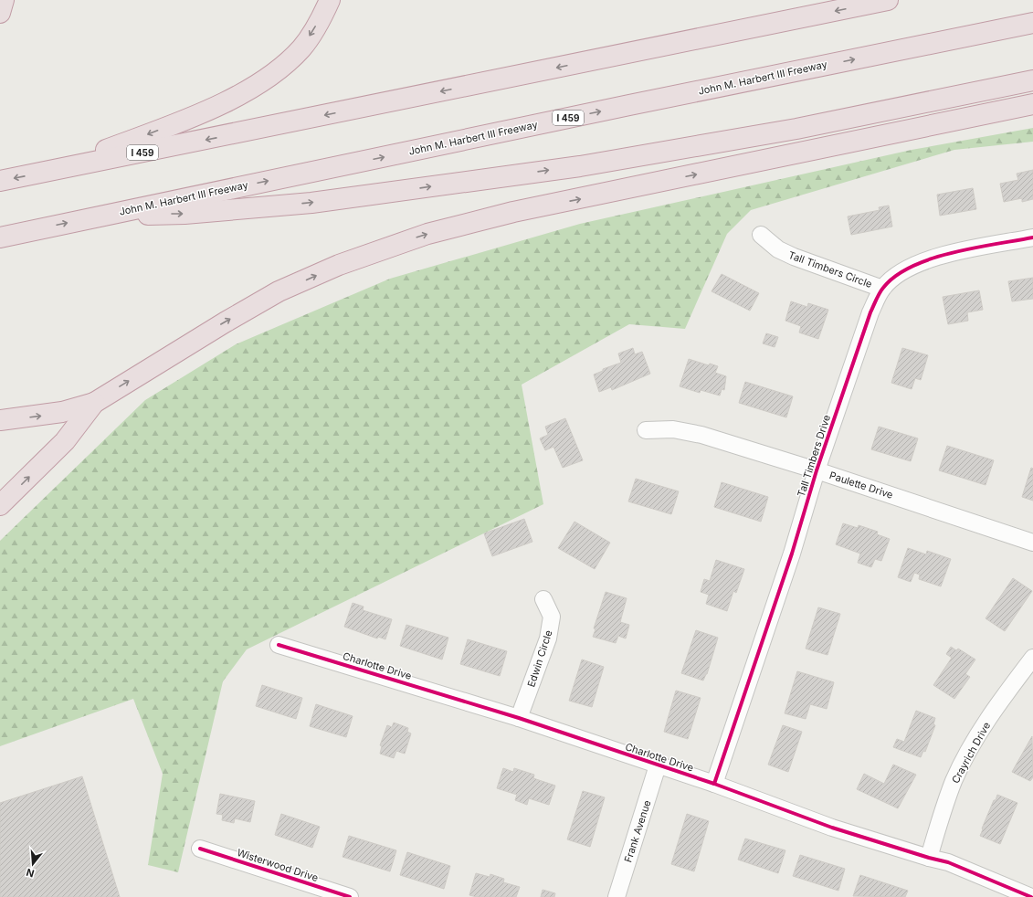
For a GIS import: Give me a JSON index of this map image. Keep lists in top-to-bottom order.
{
  "streets": {
    "highway": ["John M. Harbert III Freeway", "I 459"],
    "street": [
      "Tall Timbers Circle",
      "Tall Timbers Drive",
      "Paulette Drive",
      "Edwin Circle",
      "Charlotte Drive",
      "Crayrich Drive",
      "Frank Avenue",
      "Wisterwood Drive"
    ]
  },
  "crossings": [
    ["Tall Timbers Circle", "Tall Timbers Drive"],
    ["Tall Timbers Drive", "Paulette Drive"],
    ["Tall Timbers Drive", "Charlotte Drive"],
    ["Edwin Circle", "Charlotte Drive"],
    ["Charlotte Drive", "Crayrich Drive"],
    ["Charlotte Drive", "Frank Avenue"]
  ],
  "north": "bottom"
}
